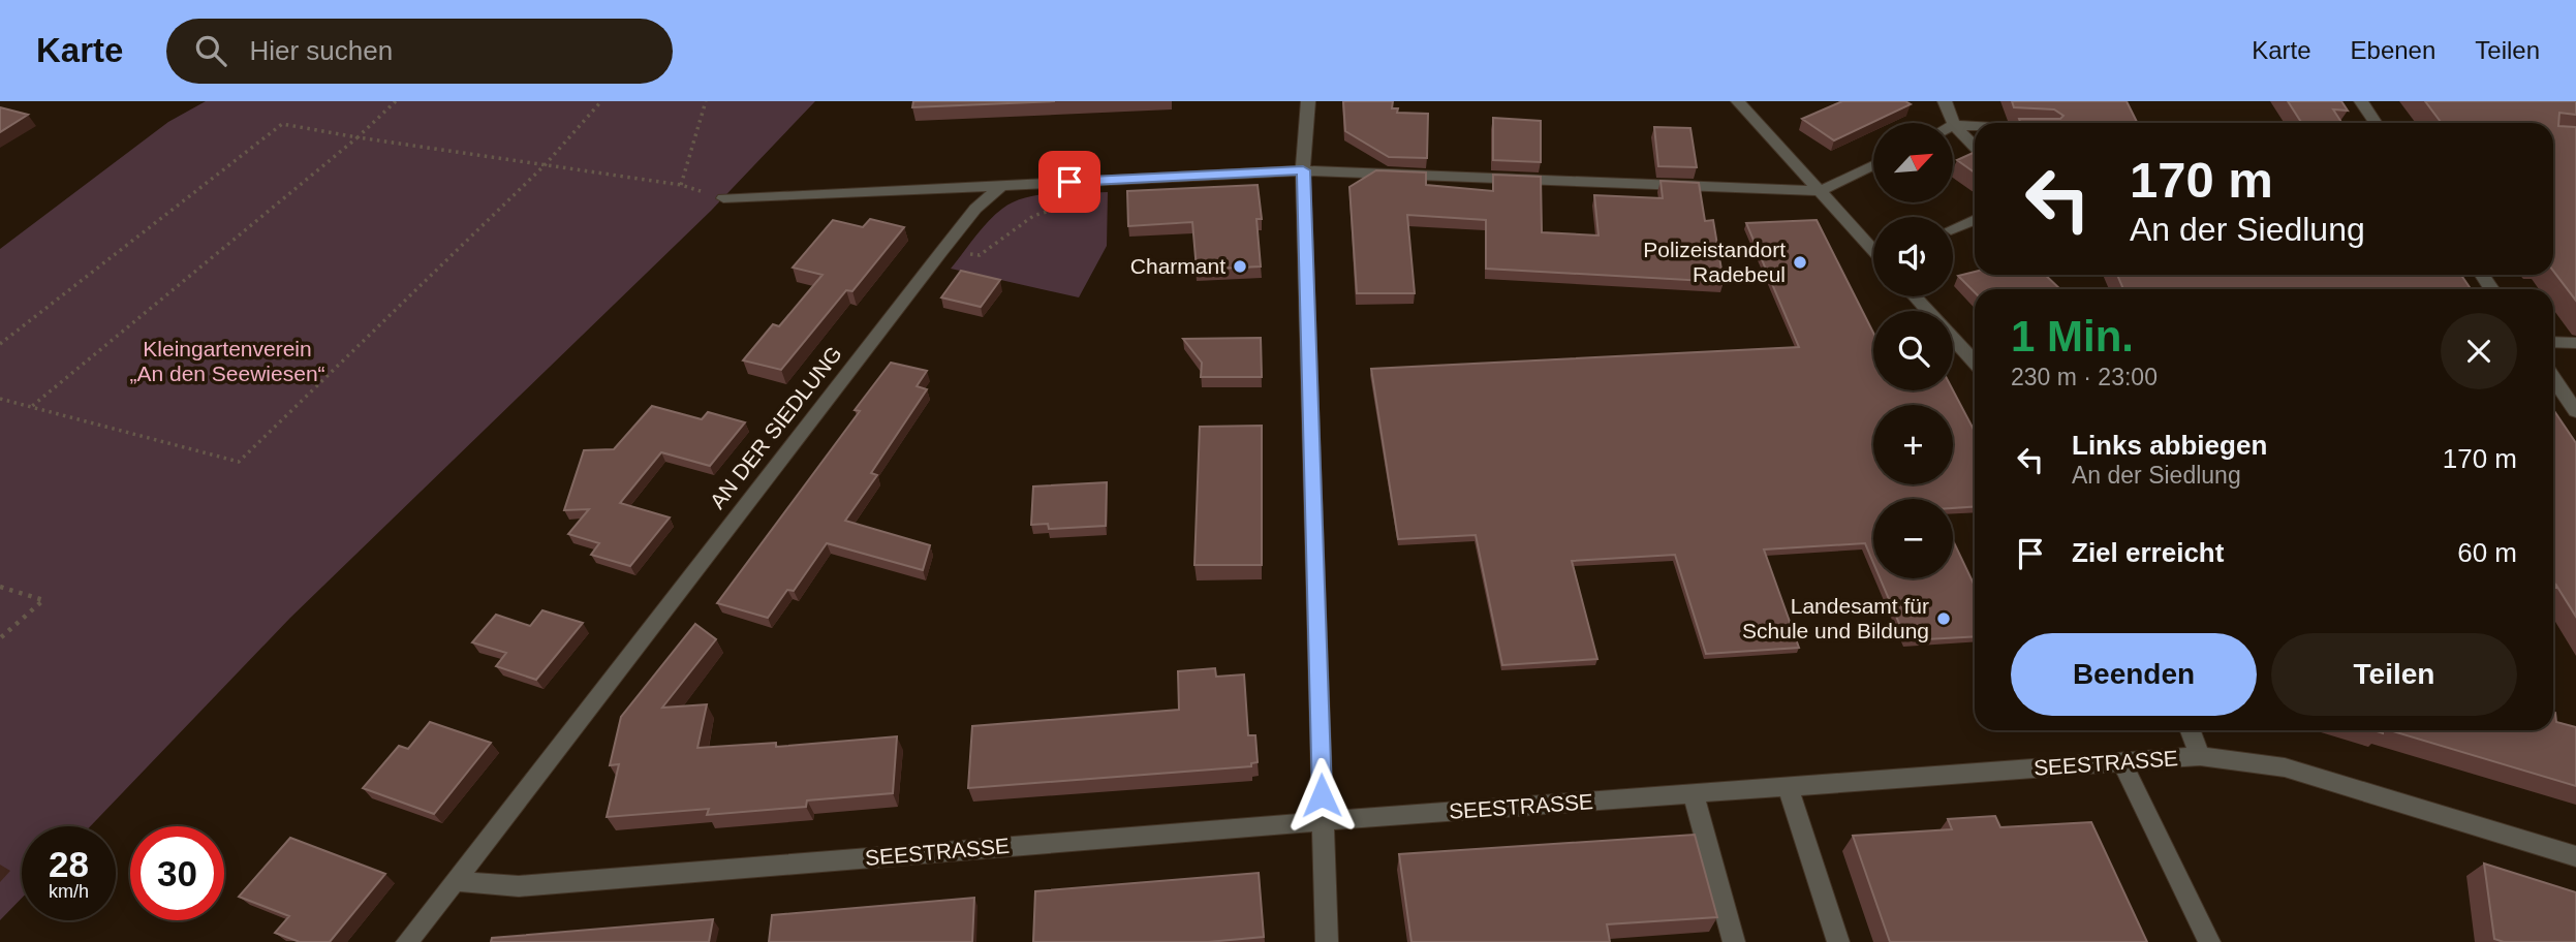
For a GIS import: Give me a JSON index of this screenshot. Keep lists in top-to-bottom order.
{
  "streets": {
    "street": ["AN DER SIEDLUNG", "SEESTRASSE"]
  },
  "crossings": [
    ["AN DER SIEDLUNG", "SEESTRASSE"]
  ],
  "parks": ["Kleingartenverein „An den Seewiesen“"],
  "places": ["Polizeistandort Radebeul", "Charmant", "Landesamt für Schule und Bildung"],
  "north": "top right",
  "page": {
    "header": "Karte",
    "search": "Hier suchen",
    "nav": ["Karte", "Ebenen", "Teilen"],
    "map_buttons": ["+", "−"],
    "turn": ["170 m", "An der Siedlung"],
    "heading": ["1 Min.", "230 m · 23:00"],
    "list": [
      {
        "name": "Links abbiegen",
        "note": "An der Siedlung",
        "value": "170 m"
      },
      {
        "name": "Ziel erreicht",
        "value": "60 m"
      }
    ],
    "buttons": ["Beenden", "Teilen"],
    "speed": "28 km/h",
    "limit": "30"
  }
}
